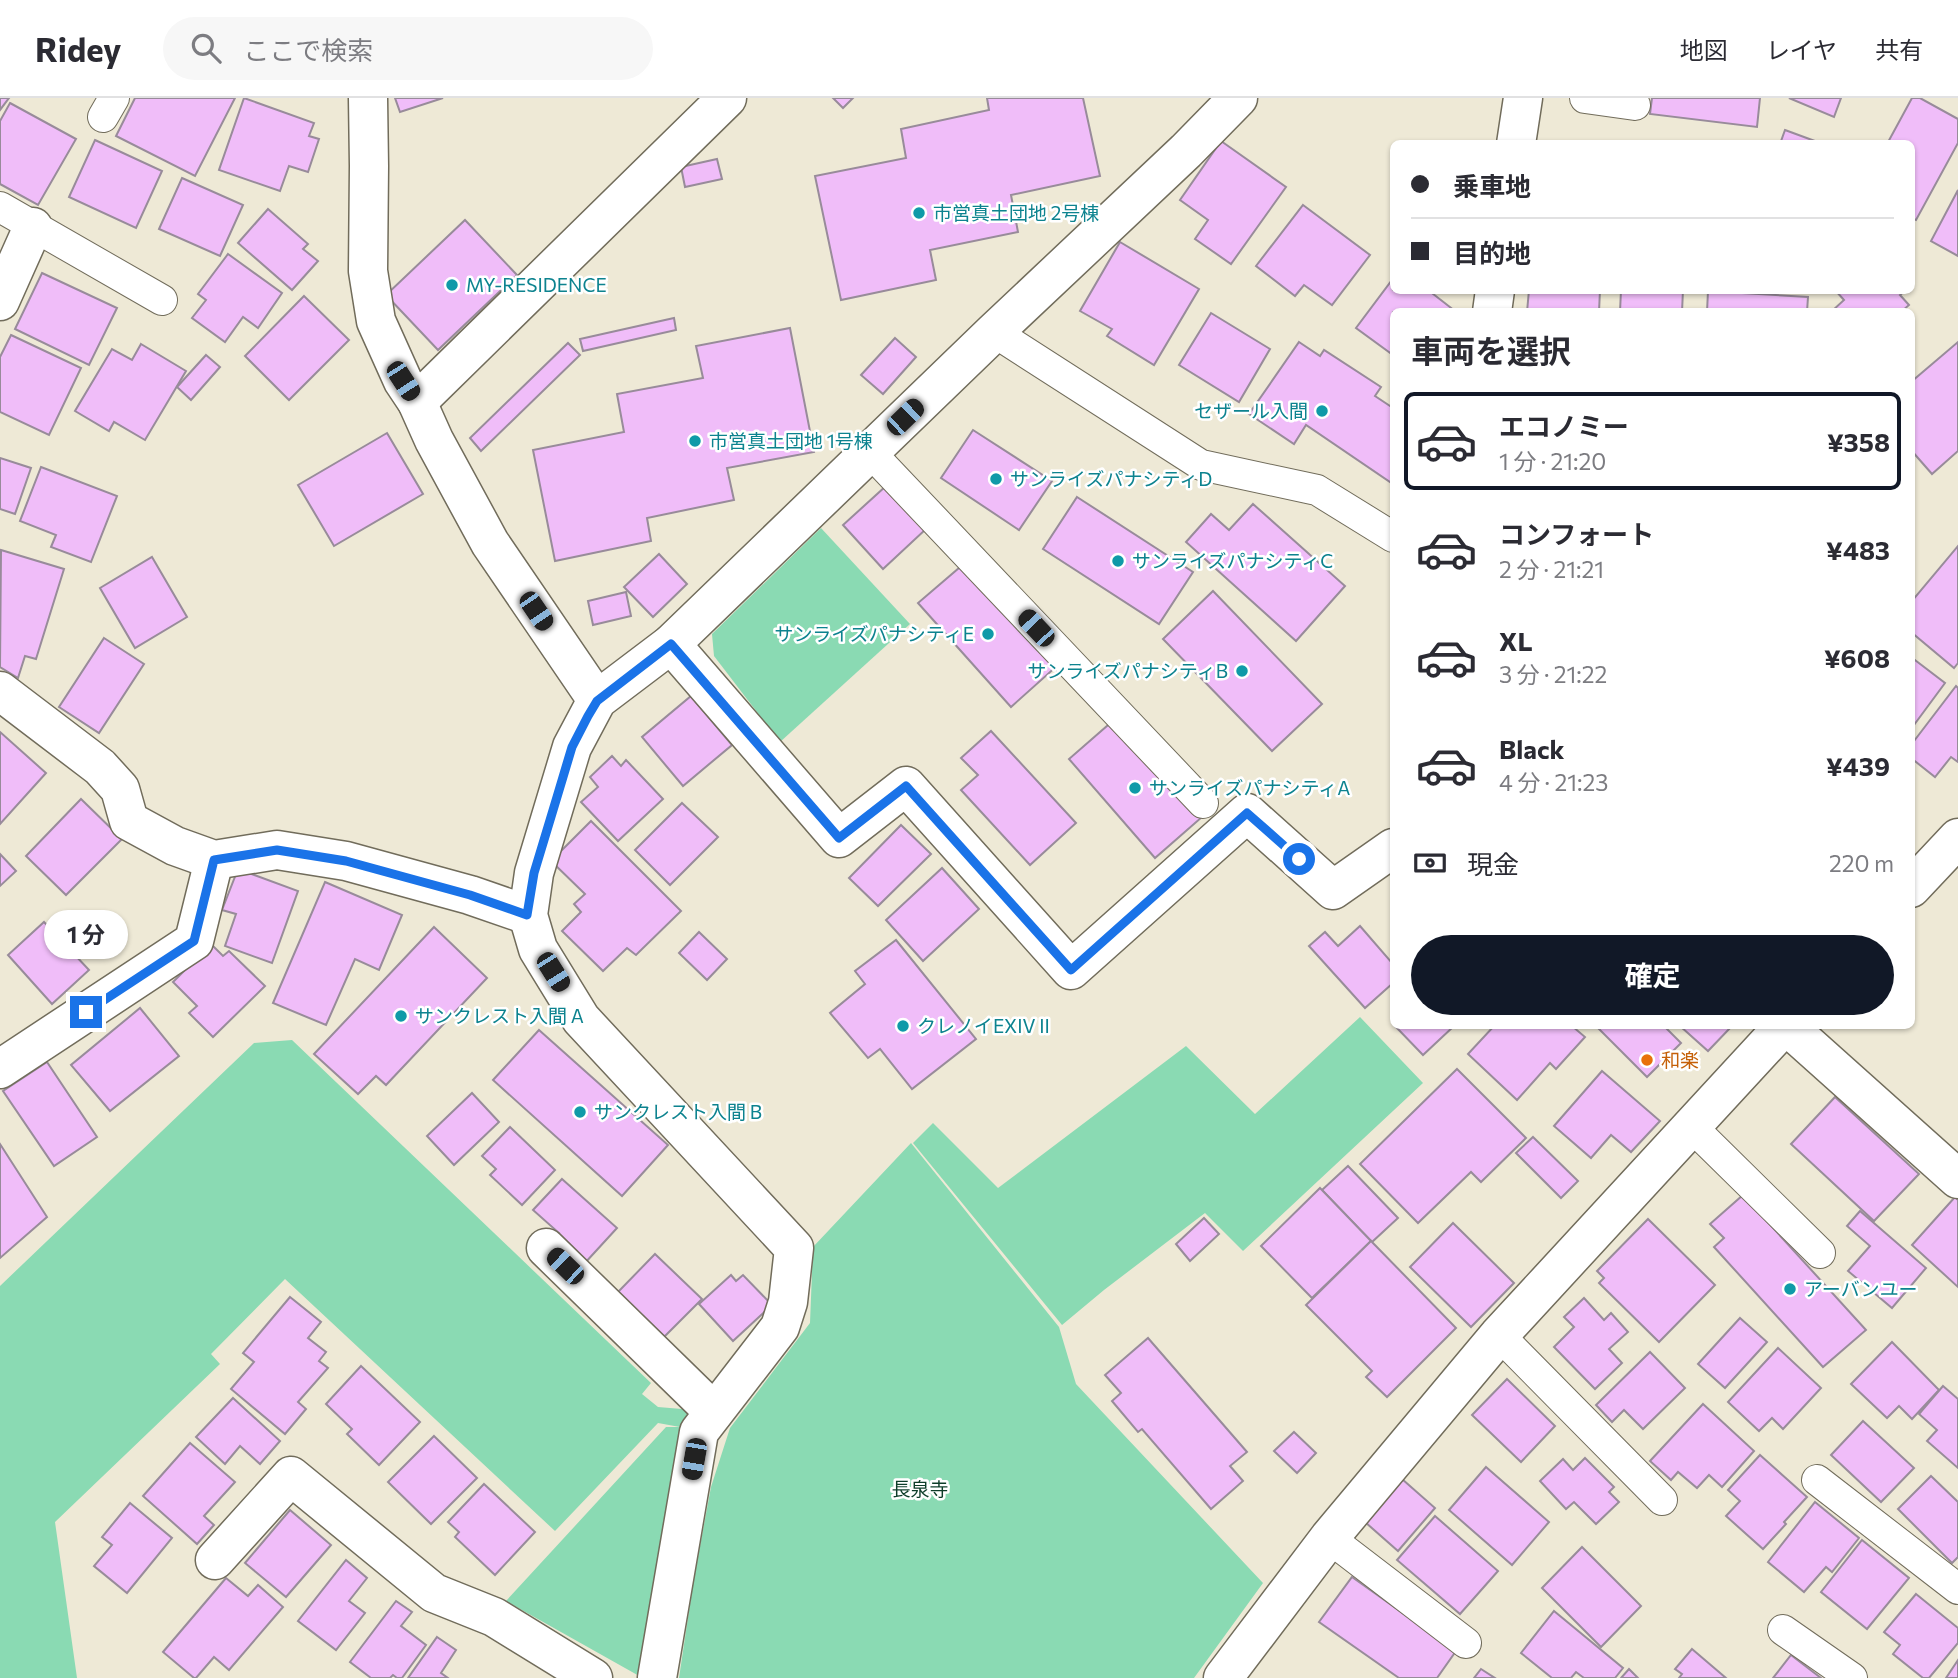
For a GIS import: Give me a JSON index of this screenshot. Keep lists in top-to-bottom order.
{
  "parks": ["長泉寺"],
  "places": [
    "市営真土団地 2号棟",
    "MY-RESIDENCE",
    "セザール入間",
    "市営真土団地 1号棟",
    "サンライズパナシティD",
    "サンライズパナシティC",
    "サンライズパナシティE",
    "サンライズパナシティB",
    "サンライズパナシティA",
    "サンクレスト入間 A",
    "クレノイEXIV II",
    "和楽",
    "サンクレスト入間 B",
    "アーバンユー"
  ],
  "page": {
    "header": "Ridey",
    "search": "ここで検索",
    "nav": ["地図", "レイヤ", "共有"],
    "banner": ["乗車地", "目的地"],
    "heading": "車両を選択",
    "list": [
      {
        "name": "エコノミー",
        "note": "1 分 · 21:20",
        "value": "¥358"
      },
      {
        "name": "コンフォート",
        "note": "2 分 · 21:21",
        "value": "¥483"
      },
      {
        "name": "XL",
        "note": "3 分 · 21:22",
        "value": "¥608"
      },
      {
        "name": "Black",
        "note": "4 分 · 21:23",
        "value": "¥439"
      }
    ],
    "pay": ["現金", "220 m"],
    "bubble": "1 分",
    "buttons": "確定"
  }
}
